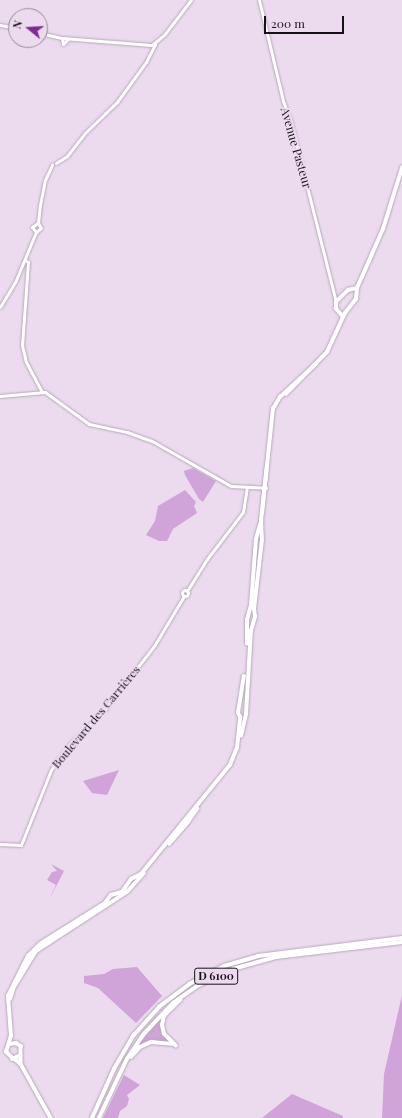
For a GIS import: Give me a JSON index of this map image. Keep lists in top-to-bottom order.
{
  "streets": {
    "main road": ["D 6100"],
    "street": ["Avenue Pasteur", "Boulevard des Carrières"]
  },
  "scale_bar": "200 m",
  "north": "left"
}
